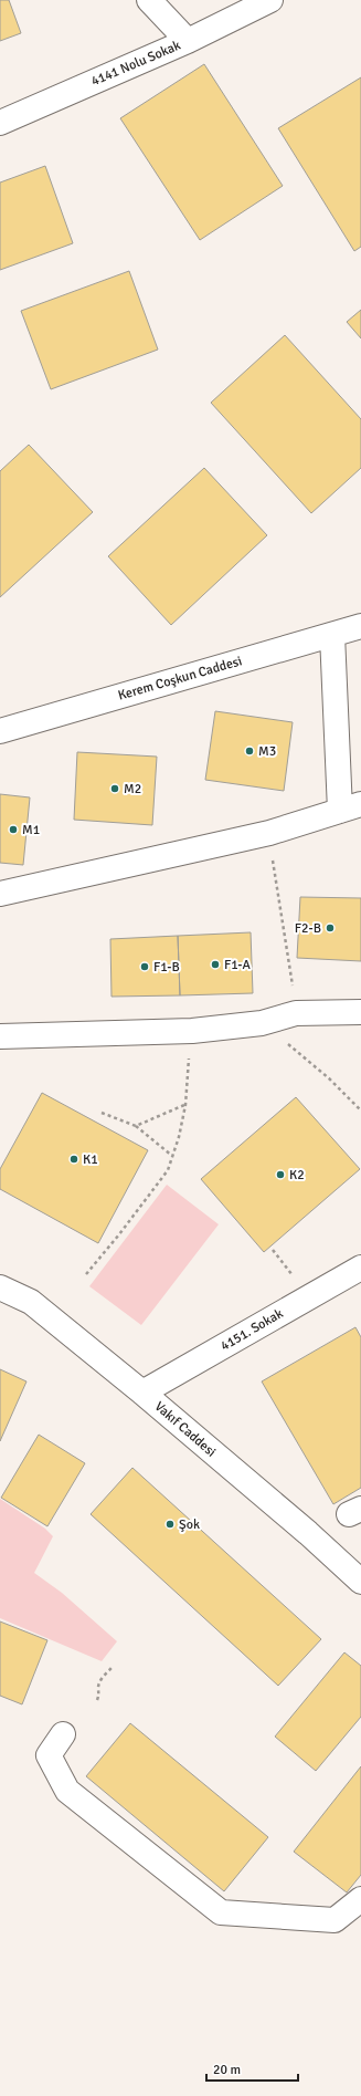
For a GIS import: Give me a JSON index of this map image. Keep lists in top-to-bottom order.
{
  "streets": {
    "street": [
      "4141 Nolu Sokak",
      "Kerem Coşkun Caddesi",
      "4151. Sokak",
      "Vakıf Caddesi"
    ]
  },
  "crossings": [
    ["4151. Sokak", "Vakıf Caddesi"]
  ],
  "places": [
    "M3",
    "M2",
    "M1",
    "F2-B",
    "F1-A",
    "F1-B",
    "K1",
    "K2",
    "Şok"
  ],
  "scale_bar": "20 m"
}
